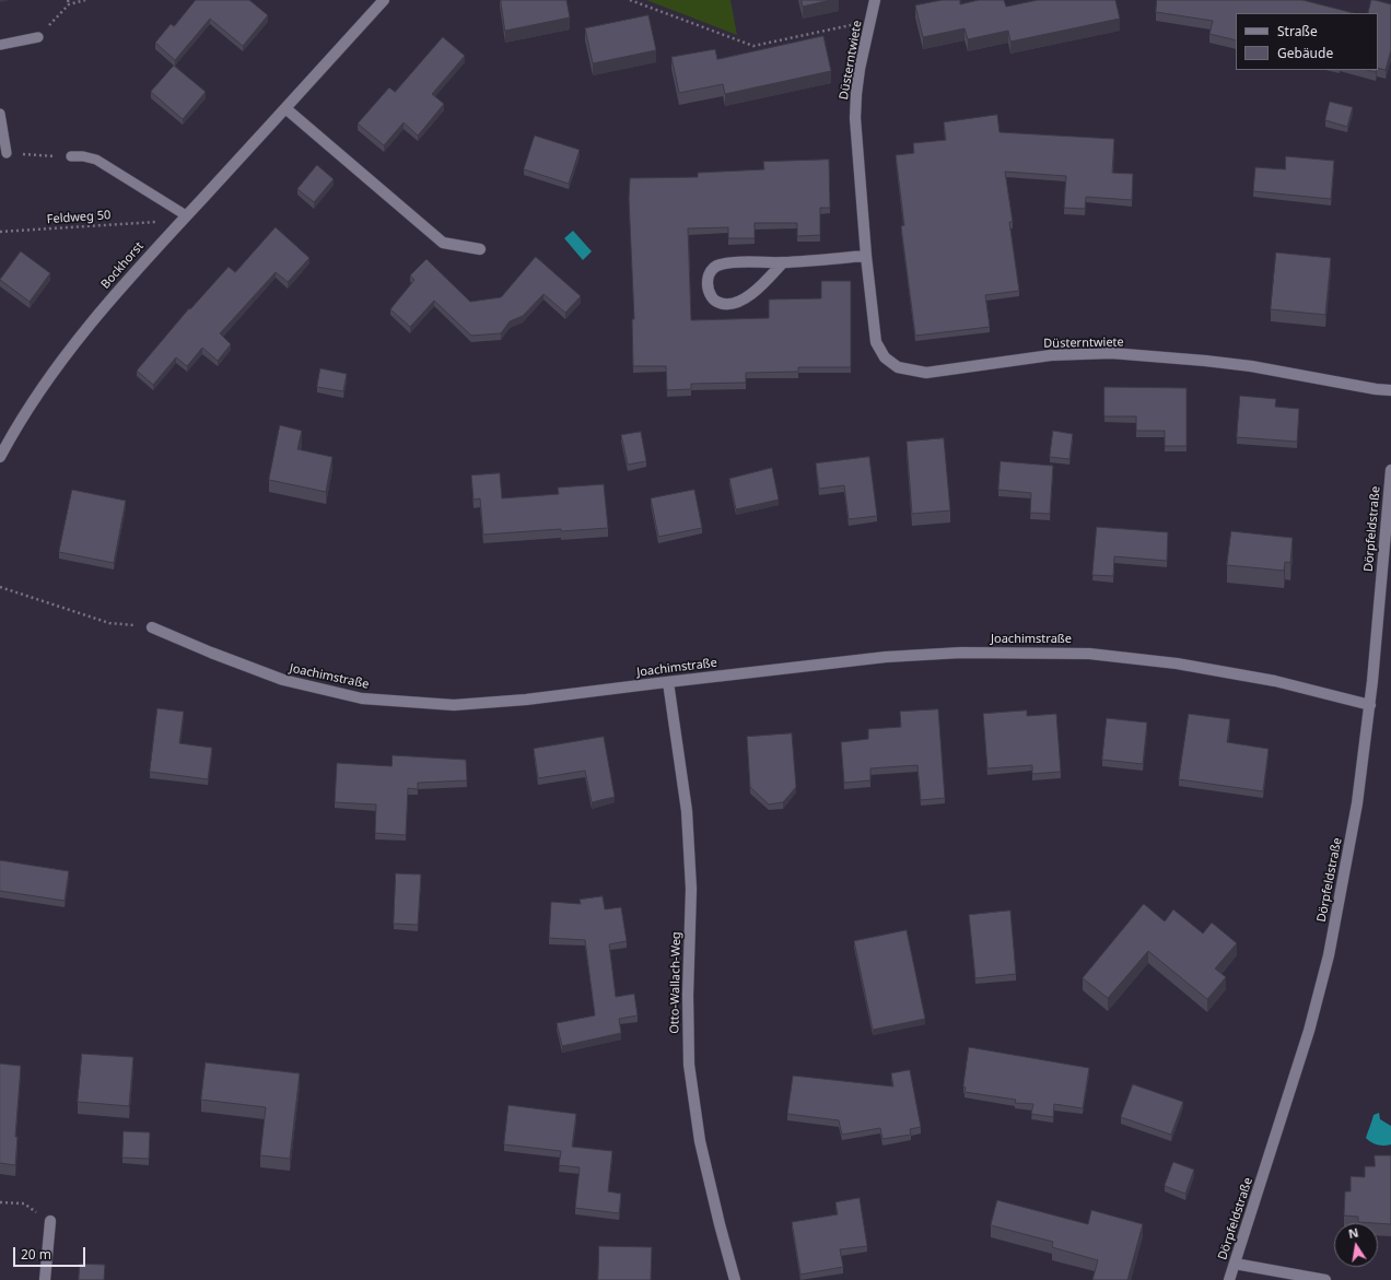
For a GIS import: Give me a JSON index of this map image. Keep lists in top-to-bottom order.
{
  "streets": {
    "street": [
      "Düsterntwiete",
      "Bockhorst",
      "Dörpfeldstraße",
      "Joachimstraße",
      "Otto-Wallach-Weg"
    ],
    "path": ["Feldweg 50"]
  },
  "crossings": [
    ["Dörpfeldstraße", "Joachimstraße"],
    ["Joachimstraße", "Otto-Wallach-Weg"]
  ],
  "legend": ["Straße", "Gebäude"],
  "scale_bar": "20 m",
  "north": "top"
}
